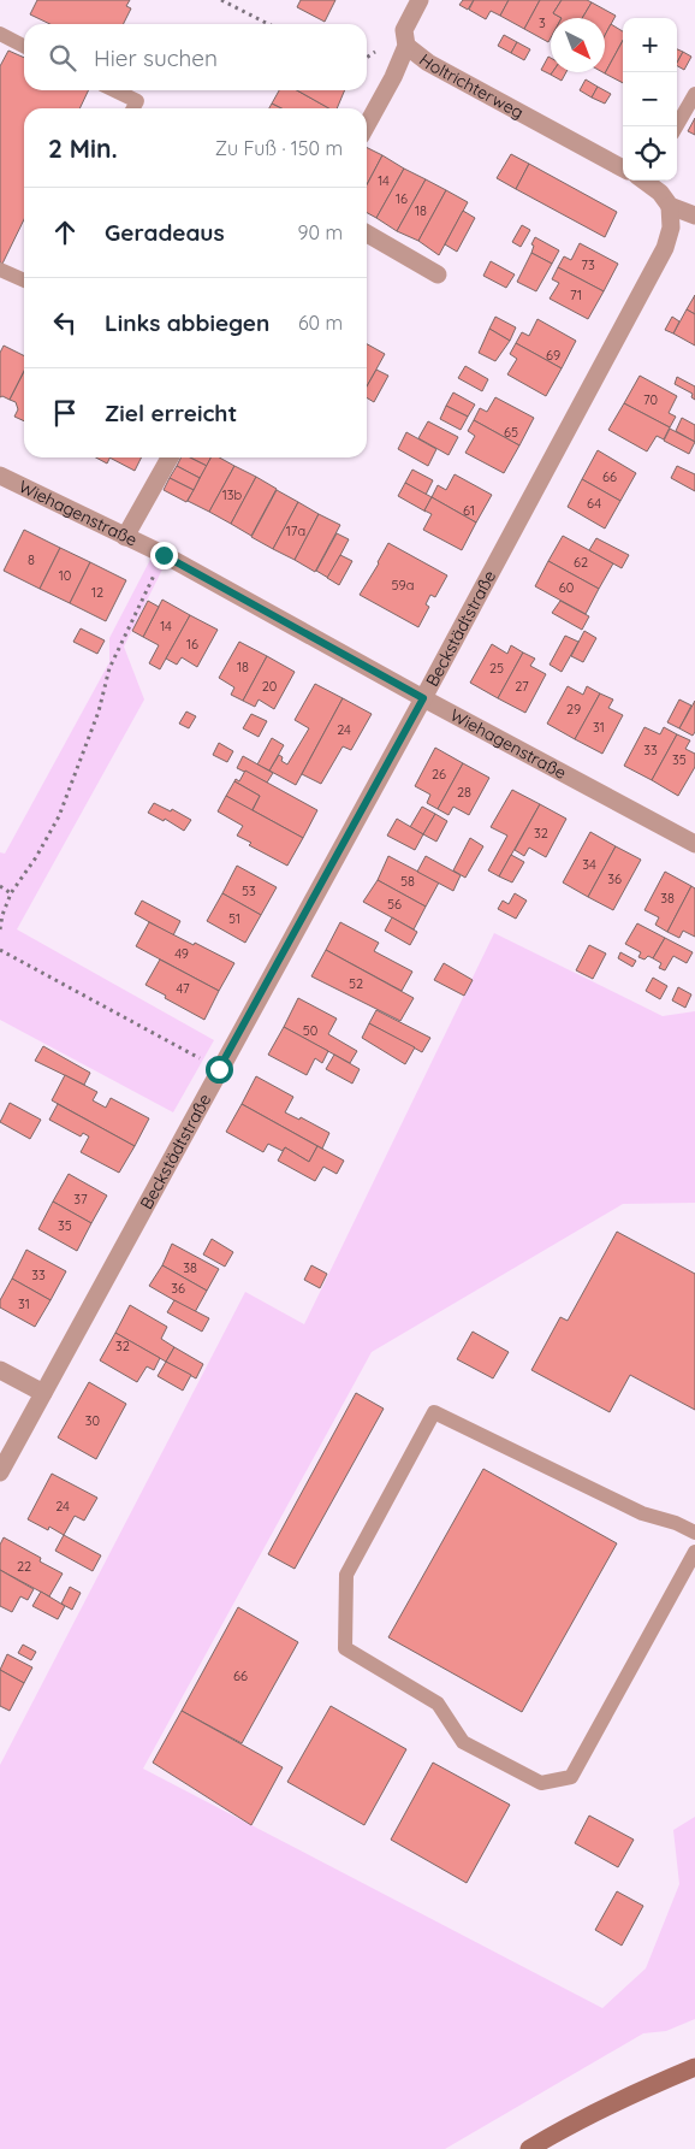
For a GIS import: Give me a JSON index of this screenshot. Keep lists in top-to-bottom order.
{
  "streets": {
    "street": ["Holtrichterweg", "Wiehagenstraße", "Beckstädtstraße"]
  },
  "crossings": [
    ["Wiehagenstraße", "Beckstädtstraße"]
  ],
  "house_numbers": [
    "3",
    "14",
    "16",
    "18",
    "73",
    "71",
    "69",
    "70",
    "65",
    "66",
    "13b",
    "64",
    "61",
    "17a",
    "8",
    "62",
    "10",
    "59a",
    "60",
    "12",
    "14",
    "16",
    "18",
    "25",
    "20",
    "27",
    "29",
    "31",
    "24",
    "33",
    "35",
    "26",
    "28",
    "32",
    "34",
    "36",
    "58",
    "53",
    "38",
    "56",
    "51",
    "49",
    "52",
    "47",
    "50",
    "37",
    "35",
    "38",
    "33",
    "36",
    "31",
    "32",
    "30",
    "24",
    "22",
    "66"
  ],
  "north": "bottom right",
  "page": {
    "map_buttons": ["+", "−"],
    "search": "Hier suchen",
    "heading": ["2 Min.", "Zu Fuß · 150 m"],
    "list": [
      ["Geradeaus", "90 m"],
      ["Links abbiegen", "60 m"],
      "Ziel erreicht"
    ]
  }
}
